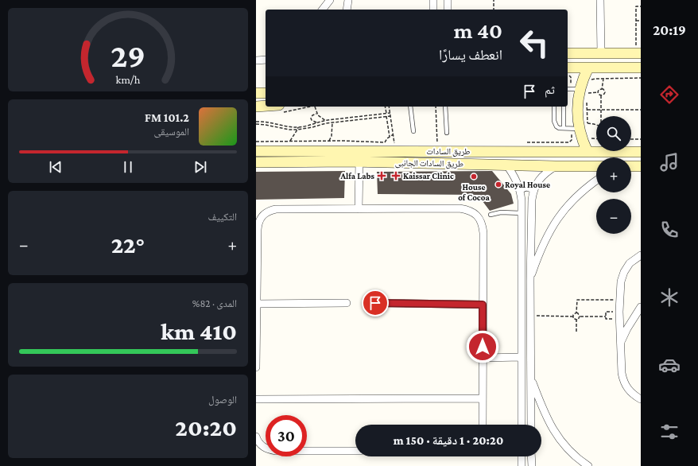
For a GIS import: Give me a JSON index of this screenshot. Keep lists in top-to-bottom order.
{
  "streets": {
    "main road": ["طريق السادات", "طريق السادات الجانبى"]
  },
  "places": {
    "health": ["Alfa Labs", "Kaissar Clinic"],
    "other": ["House of Cocoa", "Royal House"]
  },
  "page": {
    "tabs": "20:19",
    "turn": ["40 m", "انعطف يسارًا"],
    "then": "ثم",
    "song": ["101.2 FM", "الموسيقى"],
    "map_buttons": ["+", "−"],
    "tile": [
      "التكييف",
      ["المدى · 82%", "410 km"],
      ["الوصول", "20:20"]
    ],
    "heat": ["−", "22°", "+"],
    "limit": "30",
    "trip": "20:20 · 1 دقيقة · 150 m",
    "gauge": ["29", "km/h"]
  }
}
